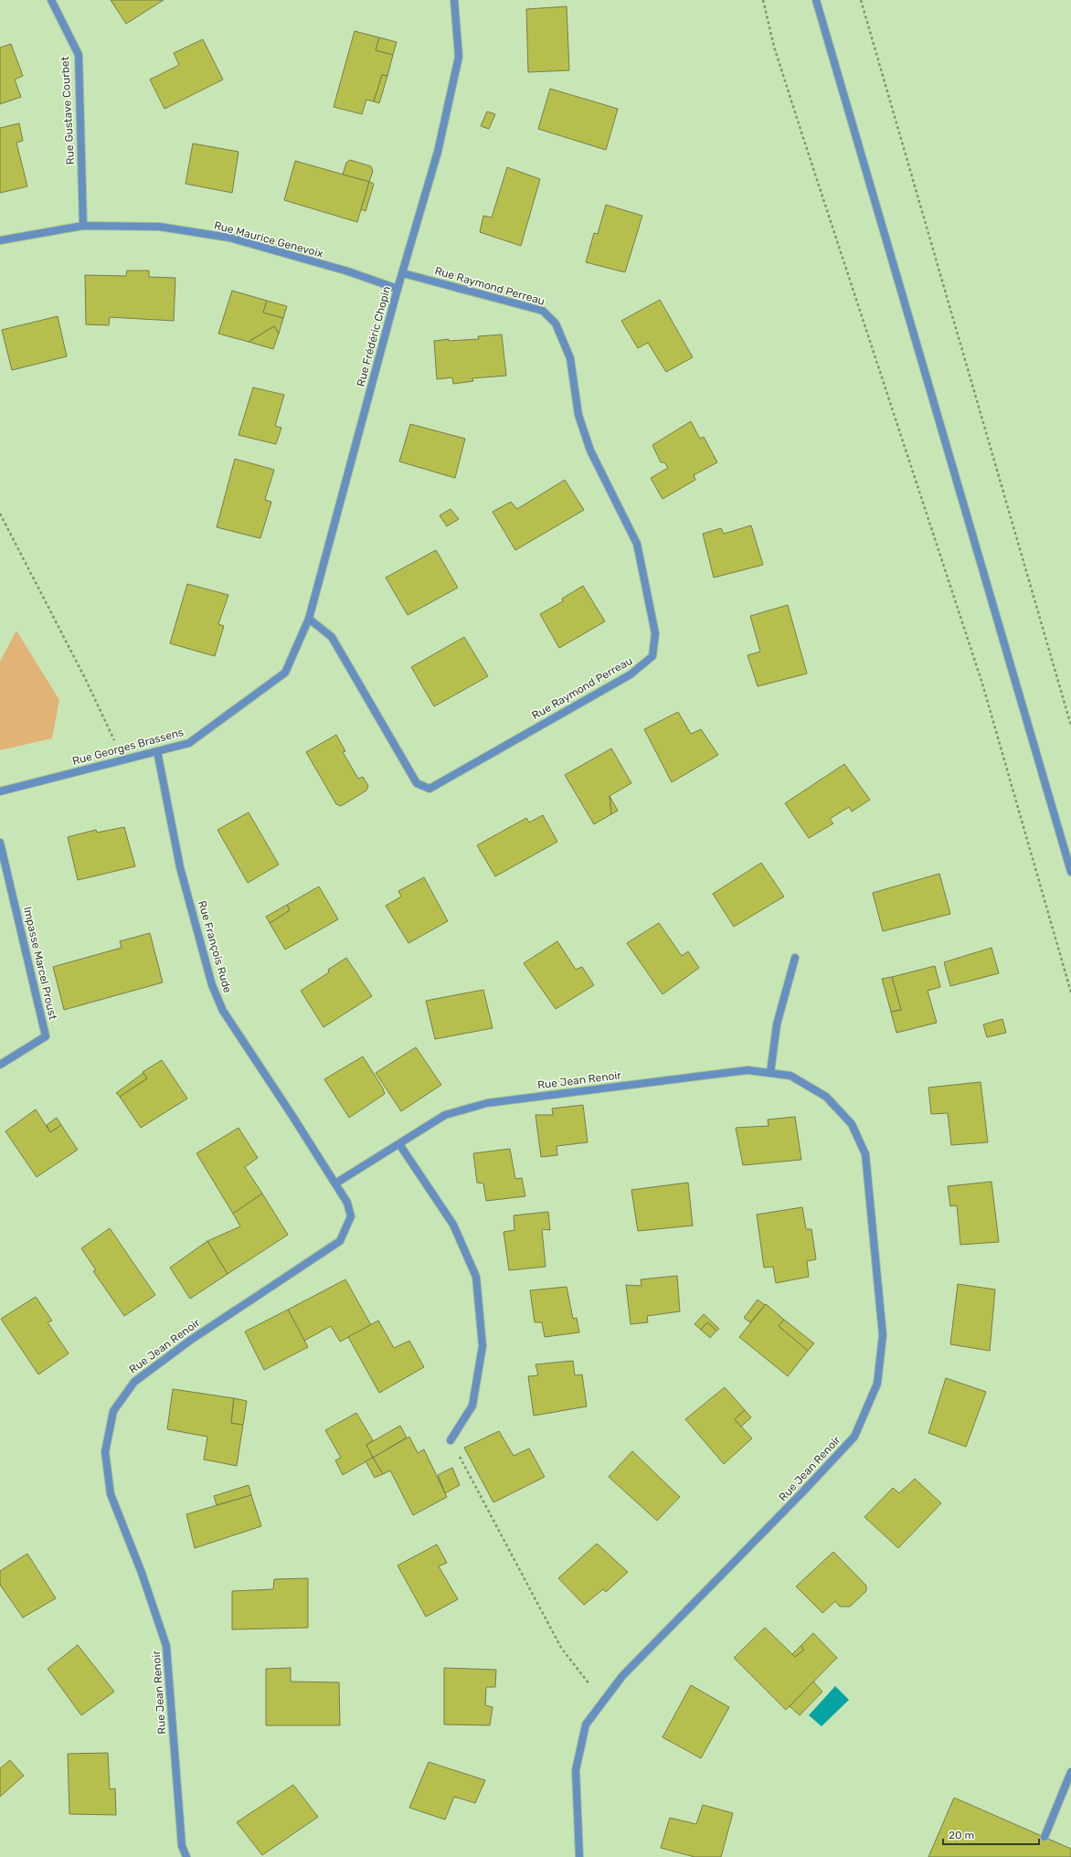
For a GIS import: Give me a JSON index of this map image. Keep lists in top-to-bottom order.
{
  "streets": {
    "street": [
      "Rue Gustave Courbet",
      "Rue Maurice Genevoix",
      "Rue Raymond Perreau",
      "Rue Frédéric Chopin",
      "Rue Georges Brassens",
      "Rue François Rude",
      "Impasse Marcel Proust",
      "Rue Jean Renoir"
    ]
  },
  "crossings": [
    ["Rue Gustave Courbet", "Rue Maurice Genevoix"],
    ["Rue Maurice Genevoix", "Rue Frédéric Chopin"],
    ["Rue Raymond Perreau", "Rue Frédéric Chopin"],
    ["Rue Frédéric Chopin", "Rue Georges Brassens"],
    ["Rue Georges Brassens", "Rue François Rude"],
    ["Rue François Rude", "Rue Jean Renoir"]
  ],
  "scale_bar": "20 m"
}
